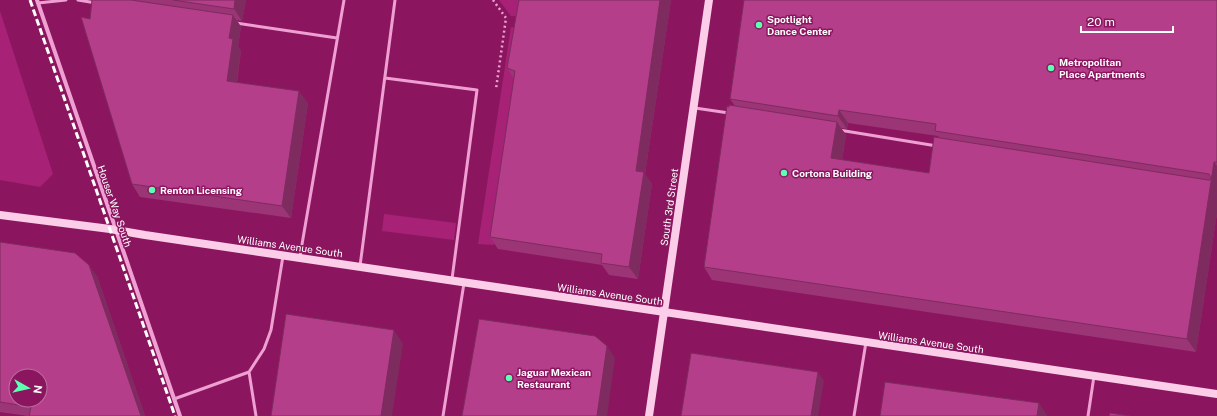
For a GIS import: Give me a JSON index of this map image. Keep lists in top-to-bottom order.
{
  "streets": {
    "street": ["Houser Way South", "South 3rd Street", "Williams Avenue South"]
  },
  "crossings": [
    ["Houser Way South", "Williams Avenue South"],
    ["South 3rd Street", "Williams Avenue South"]
  ],
  "places": [
    "Spotlight Dance Center",
    "Metropolitan Place Apartments",
    "Cortona Building",
    "Renton Licensing",
    "Jaguar Mexican Restaurant"
  ],
  "scale_bar": "20 m",
  "north": "right"
}
